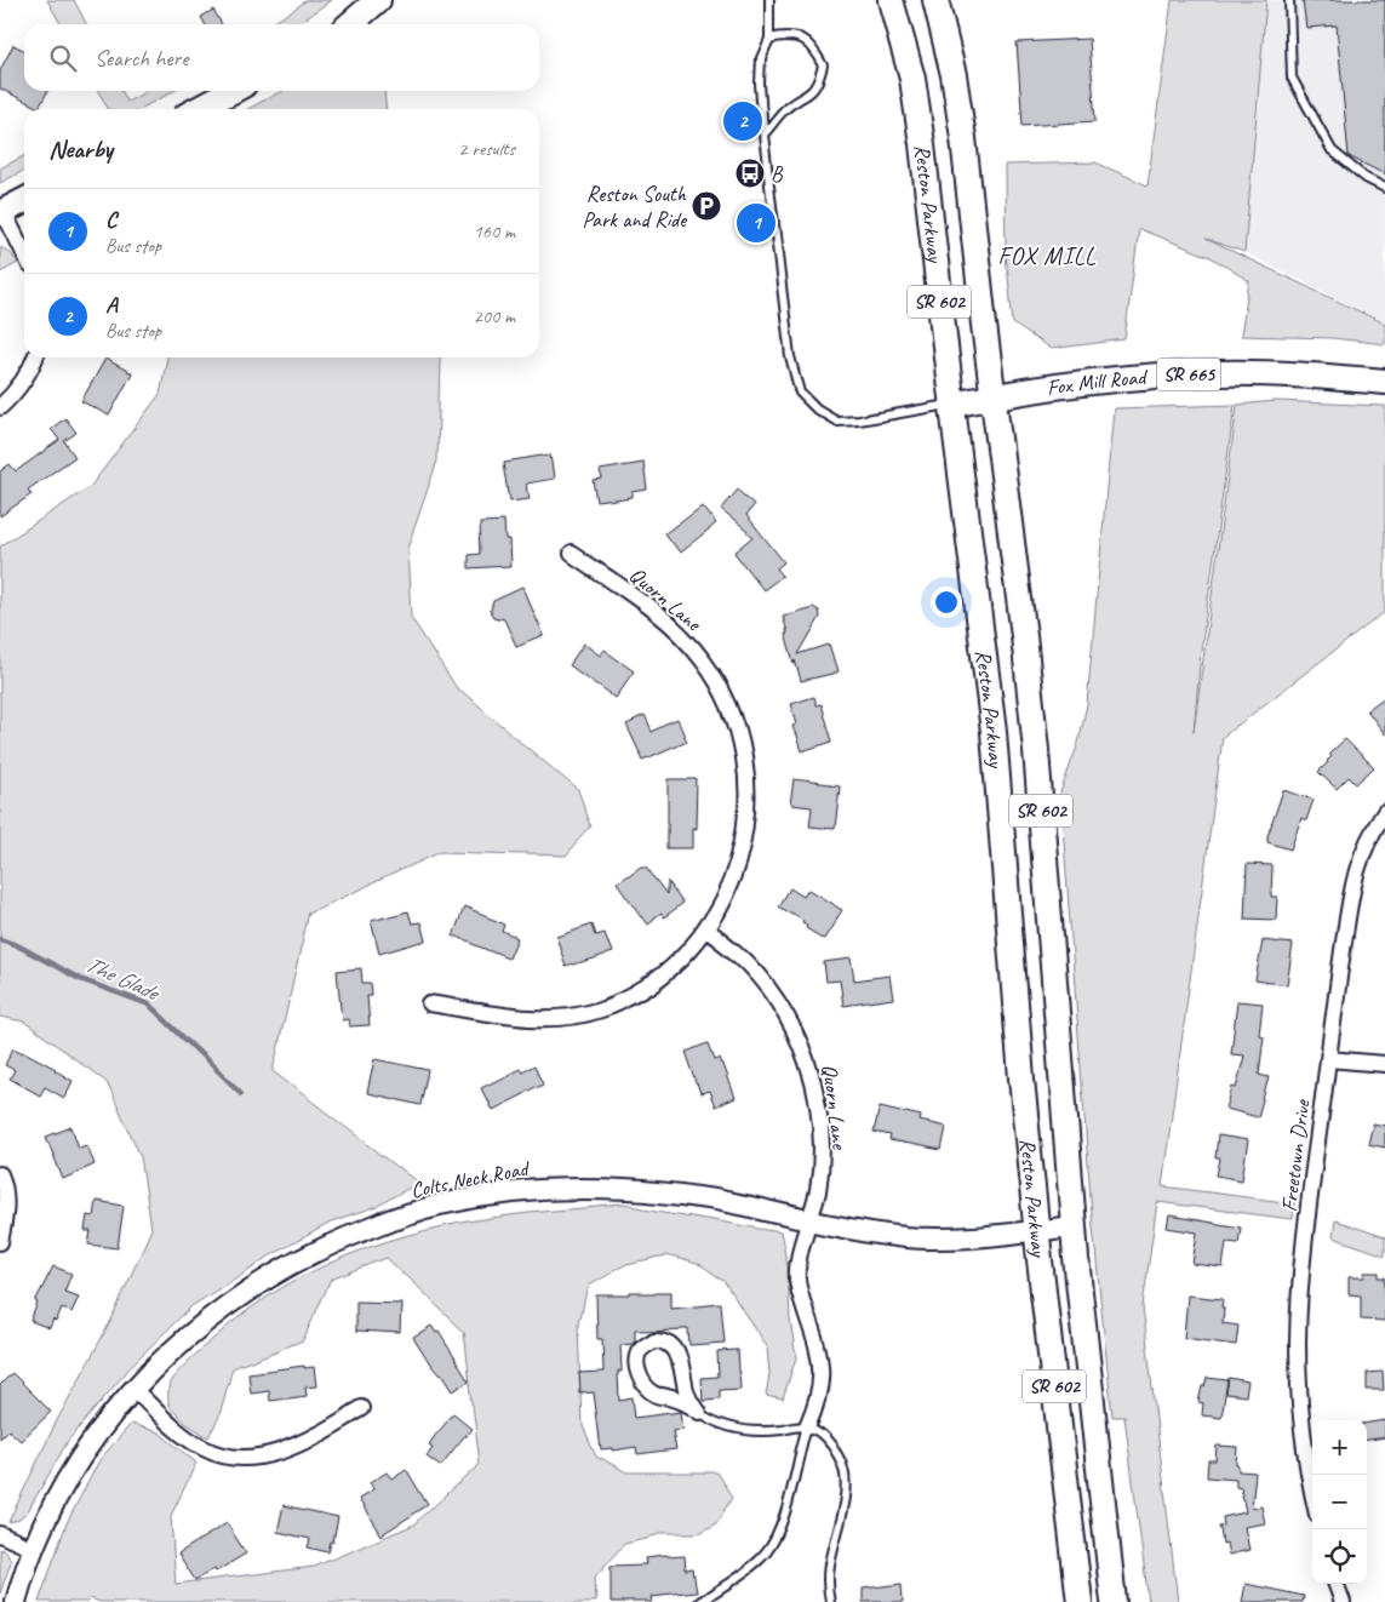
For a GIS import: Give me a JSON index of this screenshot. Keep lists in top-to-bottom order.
{
  "streets": {
    "main road": [
      "Reston Parkway",
      "SR 602",
      "SR 665",
      "Fox Mill Road"
    ],
    "street": ["Quorn Lane", "Freetown Drive", "Colts Neck Road"]
  },
  "crossings": [
    ["Reston Parkway", "Fox Mill Road"],
    ["Reston Parkway", "Colts Neck Road"],
    ["Quorn Lane", "Colts Neck Road"]
  ],
  "districts": ["FOX MILL"],
  "water": ["The Glade"],
  "places": {
    "bus stop": ["B"],
    "parking": ["Reston South Park and Ride"]
  },
  "page": {
    "search": "Search here",
    "pins": ["2", "1"],
    "heading": ["Nearby", "2 results"],
    "list": [
      {
        "mark": "1",
        "name": "C",
        "note": "Bus stop",
        "value": "160 m"
      },
      {
        "mark": "2",
        "name": "A",
        "note": "Bus stop",
        "value": "200 m"
      }
    ],
    "map_buttons": ["+", "−"]
  }
}
